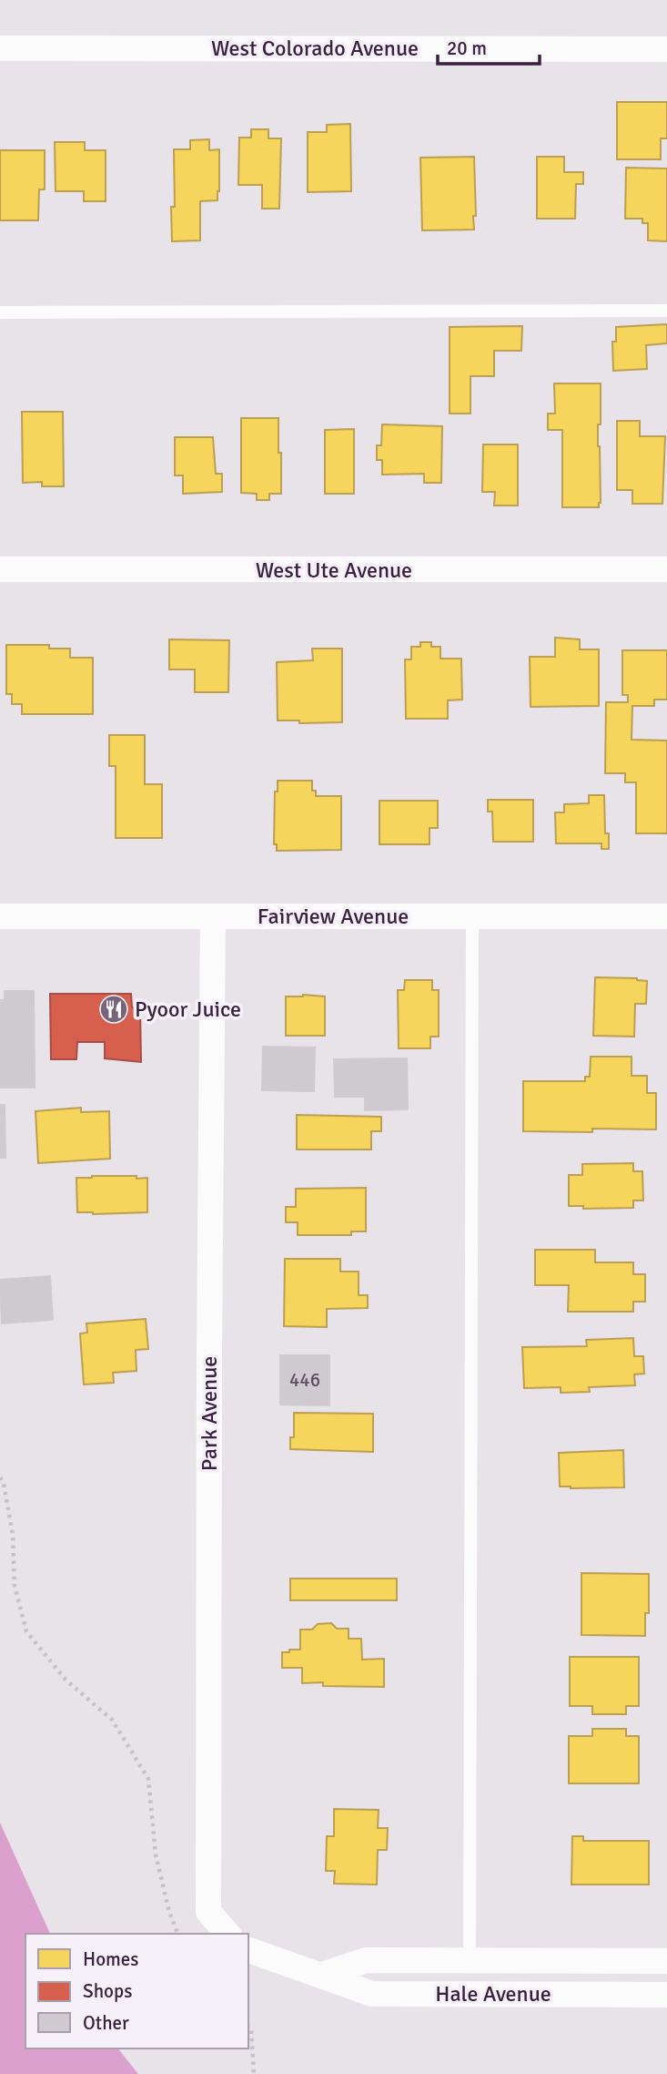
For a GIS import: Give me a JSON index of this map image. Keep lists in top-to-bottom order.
{
  "streets": {
    "street": [
      "West Colorado Avenue",
      "West Ute Avenue",
      "Fairview Avenue",
      "Park Avenue",
      "Hale Avenue"
    ]
  },
  "crossings": [
    ["Fairview Avenue", "Park Avenue"]
  ],
  "places": {
    "restaurant": ["Pyoor Juice"]
  },
  "house_numbers": ["446"],
  "legend": ["Homes", "Shops", "Other"],
  "scale_bar": "20 m"
}
